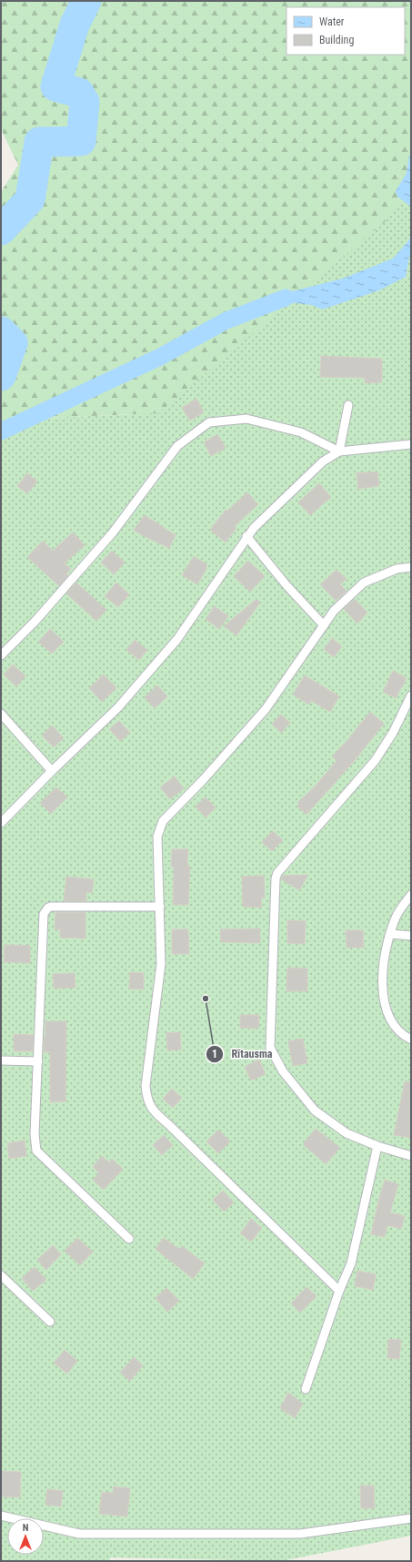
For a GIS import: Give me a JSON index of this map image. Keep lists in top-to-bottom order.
{
  "places": ["Rītausma"],
  "legend": ["Water", "Building"],
  "north": "top"
}
